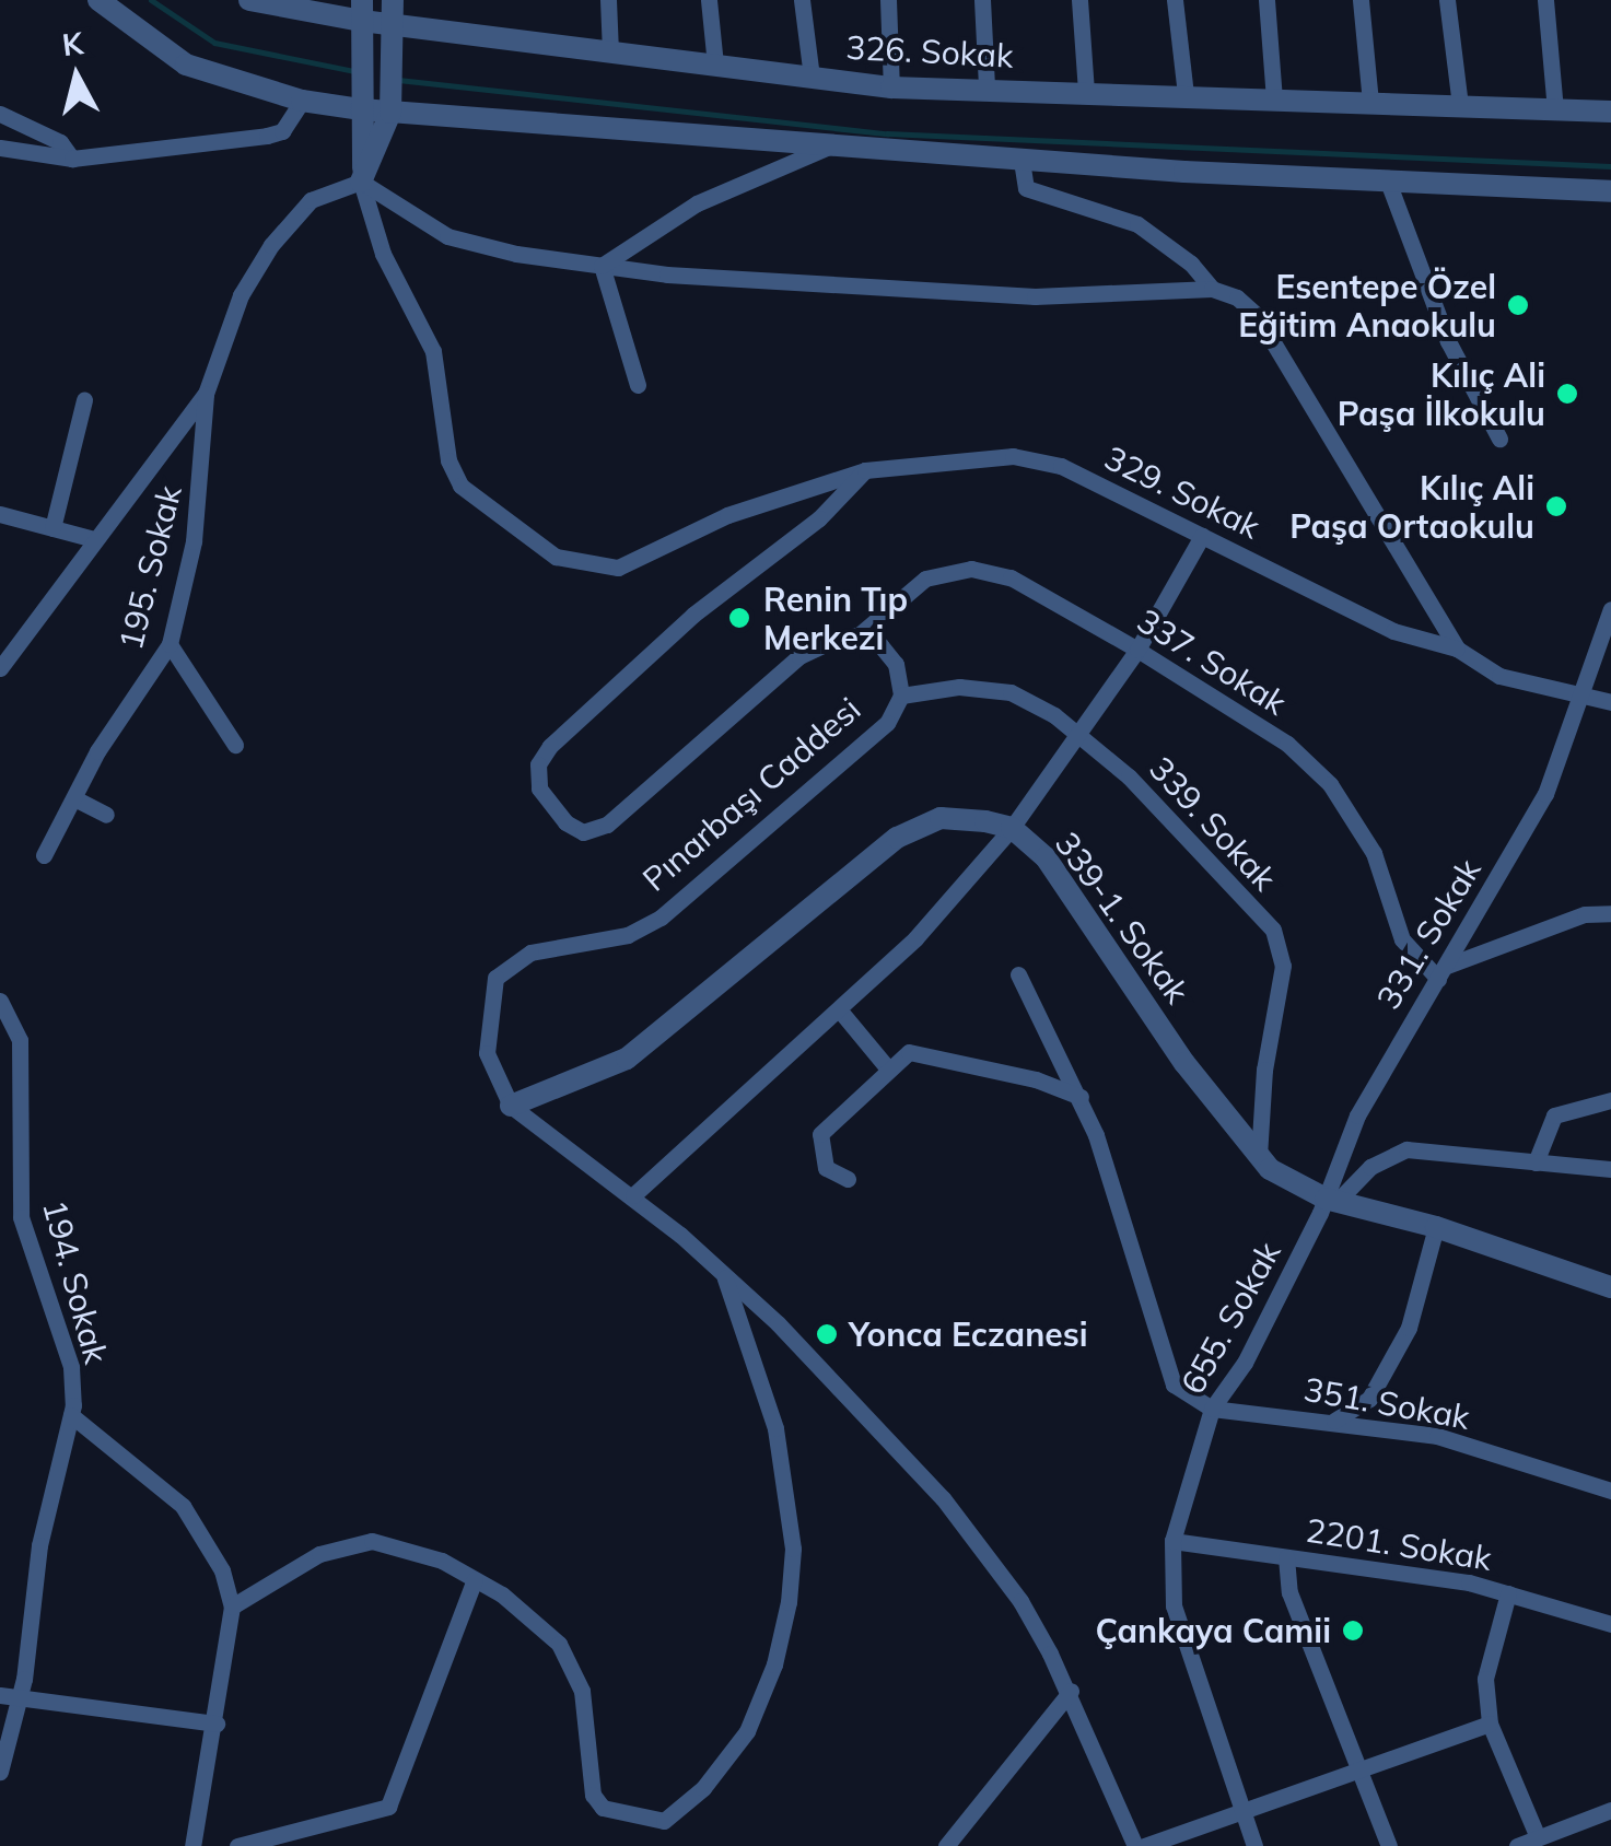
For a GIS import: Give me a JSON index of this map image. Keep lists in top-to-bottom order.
{
  "streets": {
    "street": [
      "326. Sokak",
      "329. Sokak",
      "195. Sokak",
      "337. Sokak",
      "Pınarbaşı Caddesi",
      "339. Sokak",
      "339-1. Sokak",
      "331. Sokak",
      "194. Sokak",
      "655. Sokak",
      "351. Sokak",
      "2201. Sokak"
    ]
  },
  "crossings": [
    ["329. Sokak", "Pınarbaşı Caddesi"],
    ["337. Sokak", "Pınarbaşı Caddesi"],
    ["337. Sokak", "331. Sokak"],
    ["Pınarbaşı Caddesi", "339. Sokak"],
    ["Pınarbaşı Caddesi", "339-1. Sokak"],
    ["339. Sokak", "339-1. Sokak"],
    ["339-1. Sokak", "331. Sokak"],
    ["339-1. Sokak", "655. Sokak"],
    ["331. Sokak", "655. Sokak"],
    ["655. Sokak", "351. Sokak"],
    ["655. Sokak", "2201. Sokak"]
  ],
  "places": [
    "Esentepe Özel Eğitim Anaokulu",
    "Kılıç Ali Paşa İlkokulu",
    "Kılıç Ali Paşa Ortaokulu",
    "Renin Tıp Merkezi",
    "Yonca Eczanesi",
    "Çankaya Camii"
  ],
  "north": "top"
}
